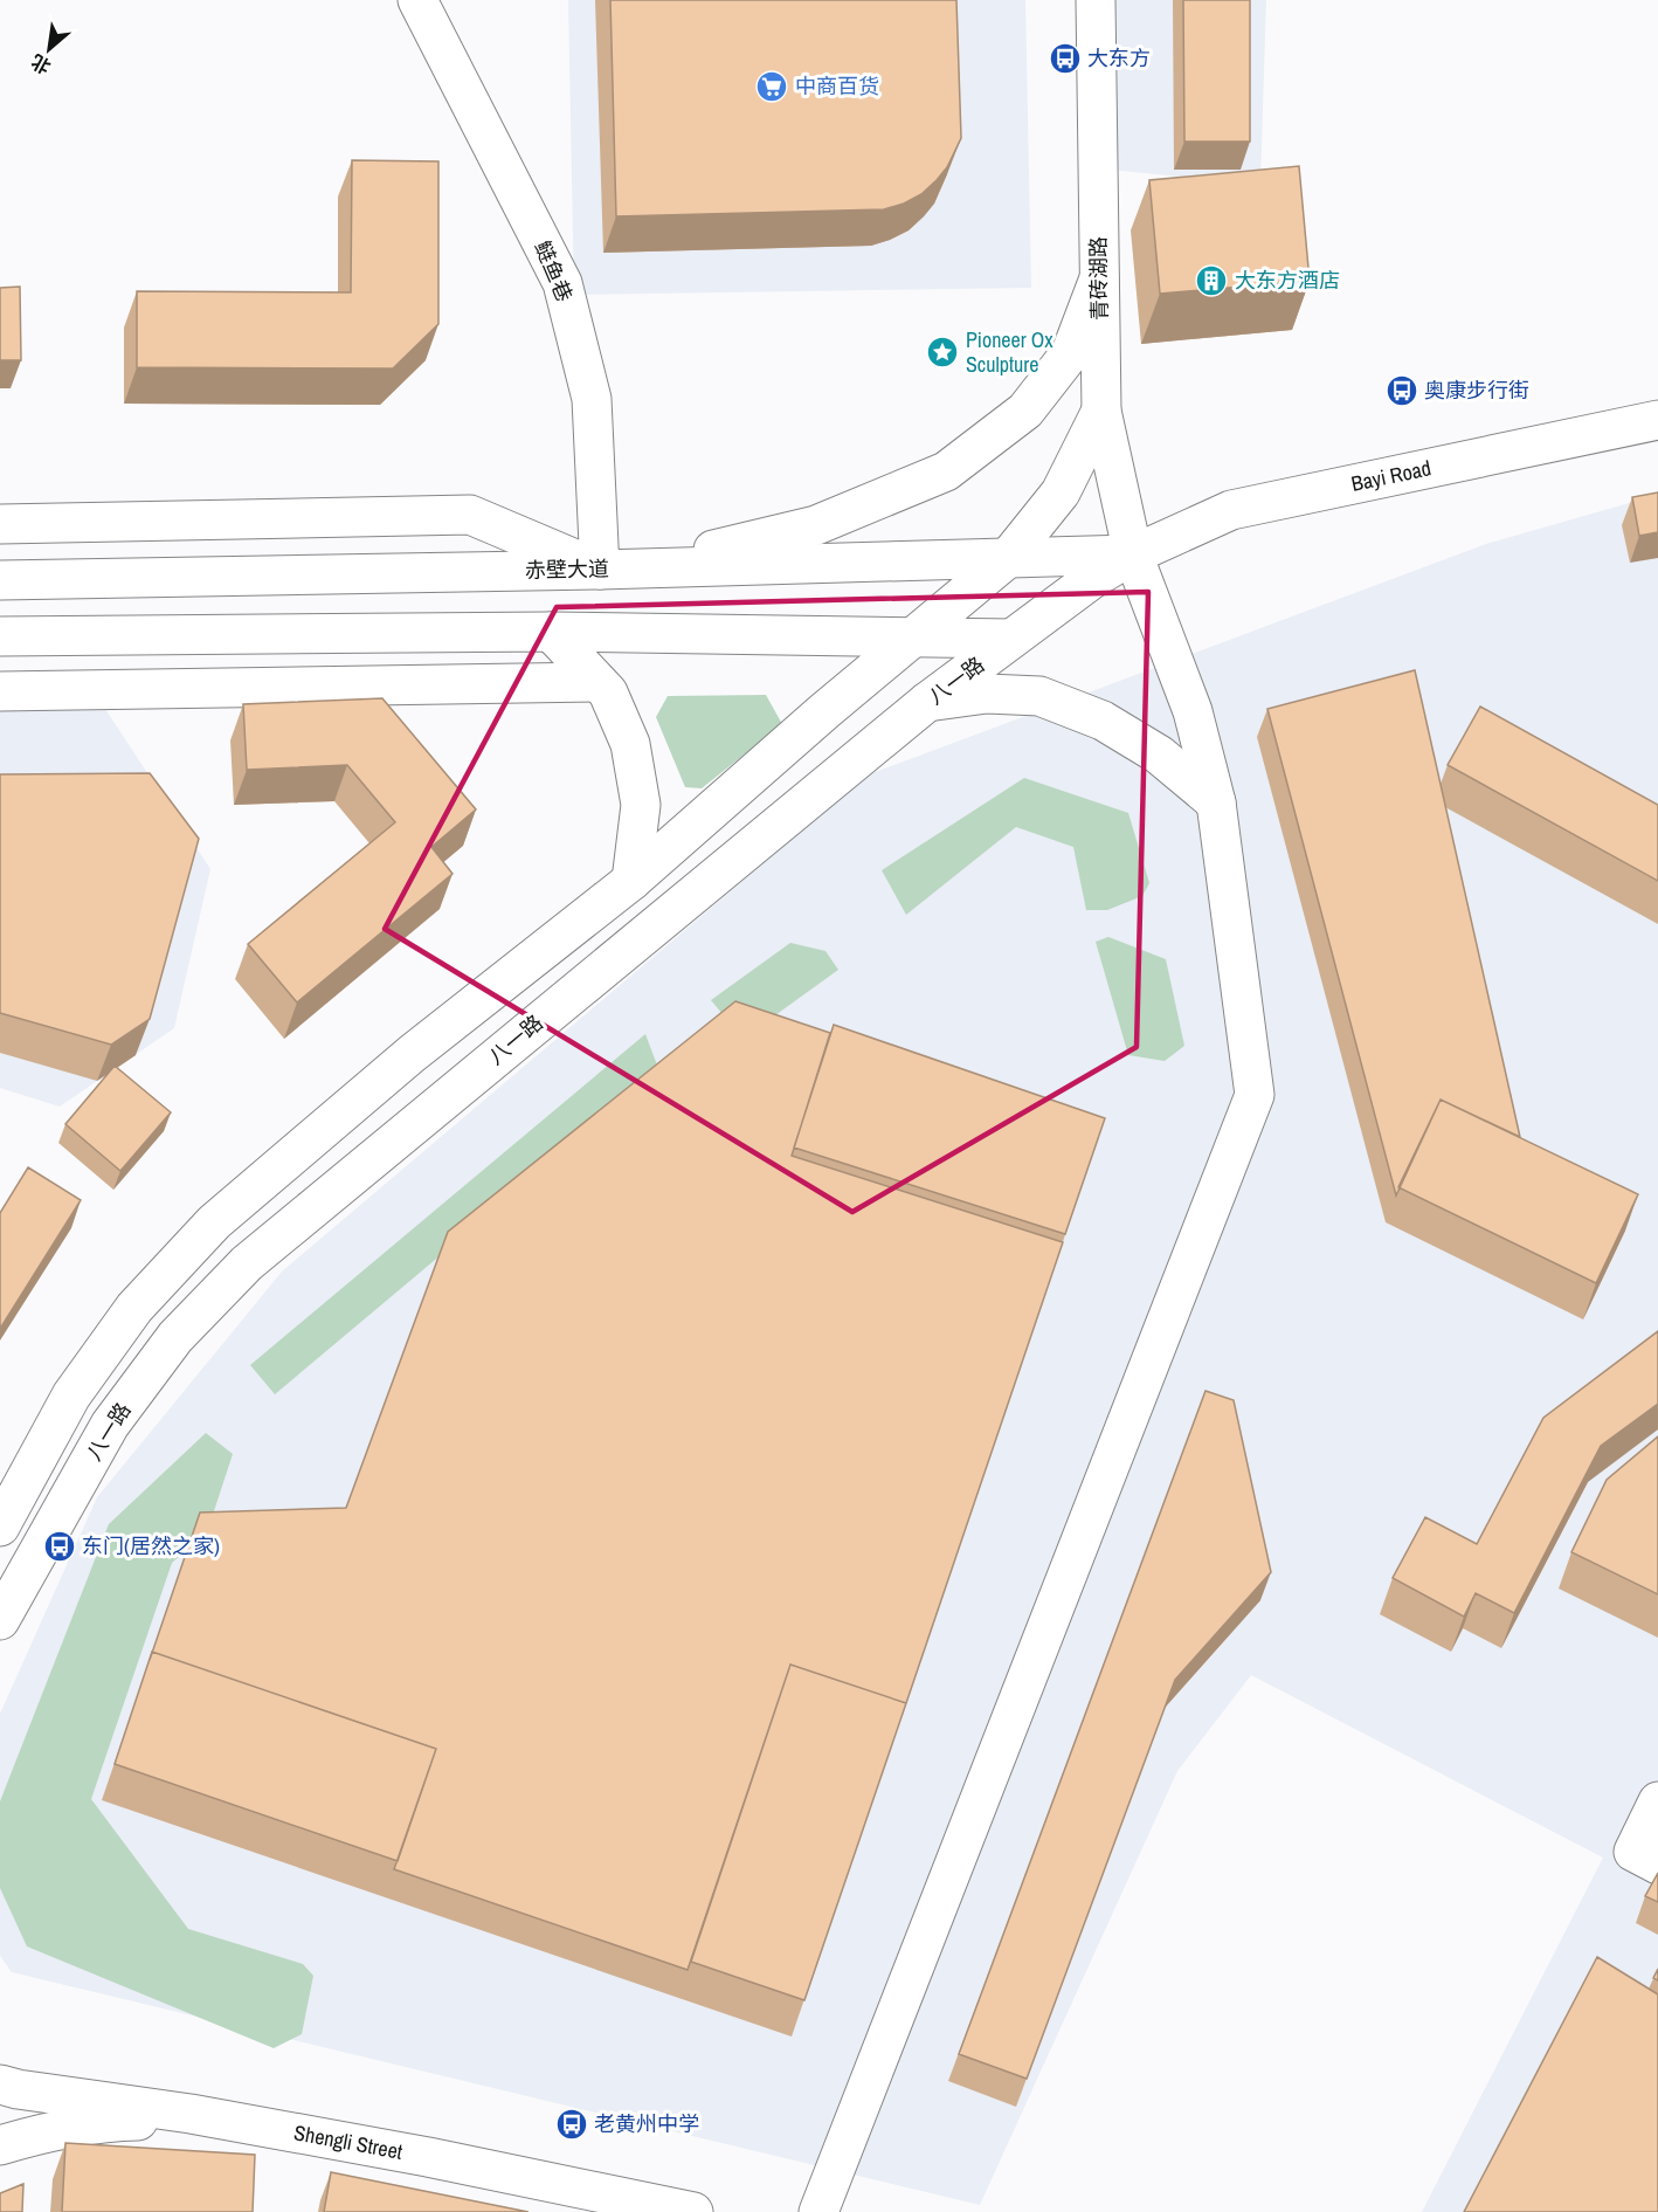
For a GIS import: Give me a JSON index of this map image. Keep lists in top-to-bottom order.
{
  "streets": {
    "main road": [
      "鲢鱼巷",
      "青砖湖路",
      "Bayi Road",
      "赤壁大道",
      "八一路",
      "Shengli Street"
    ]
  },
  "crossings": [
    ["鲢鱼巷", "赤壁大道"],
    ["青砖湖路", "Bayi Road"],
    ["青砖湖路", "赤壁大道"],
    ["青砖湖路", "八一路"],
    ["Bayi Road", "赤壁大道"],
    ["Bayi Road", "八一路"],
    ["赤壁大道", "八一路"]
  ],
  "places": {
    "bus stop": [
      "大东方",
      "奥康步行街",
      "东门(居然之家)",
      "老黄州中学"
    ],
    "supermarket": ["中商百货"],
    "building": ["大东方酒店"],
    "place": ["Pioneer Ox Sculpture"]
  },
  "north": "bottom left"
}
